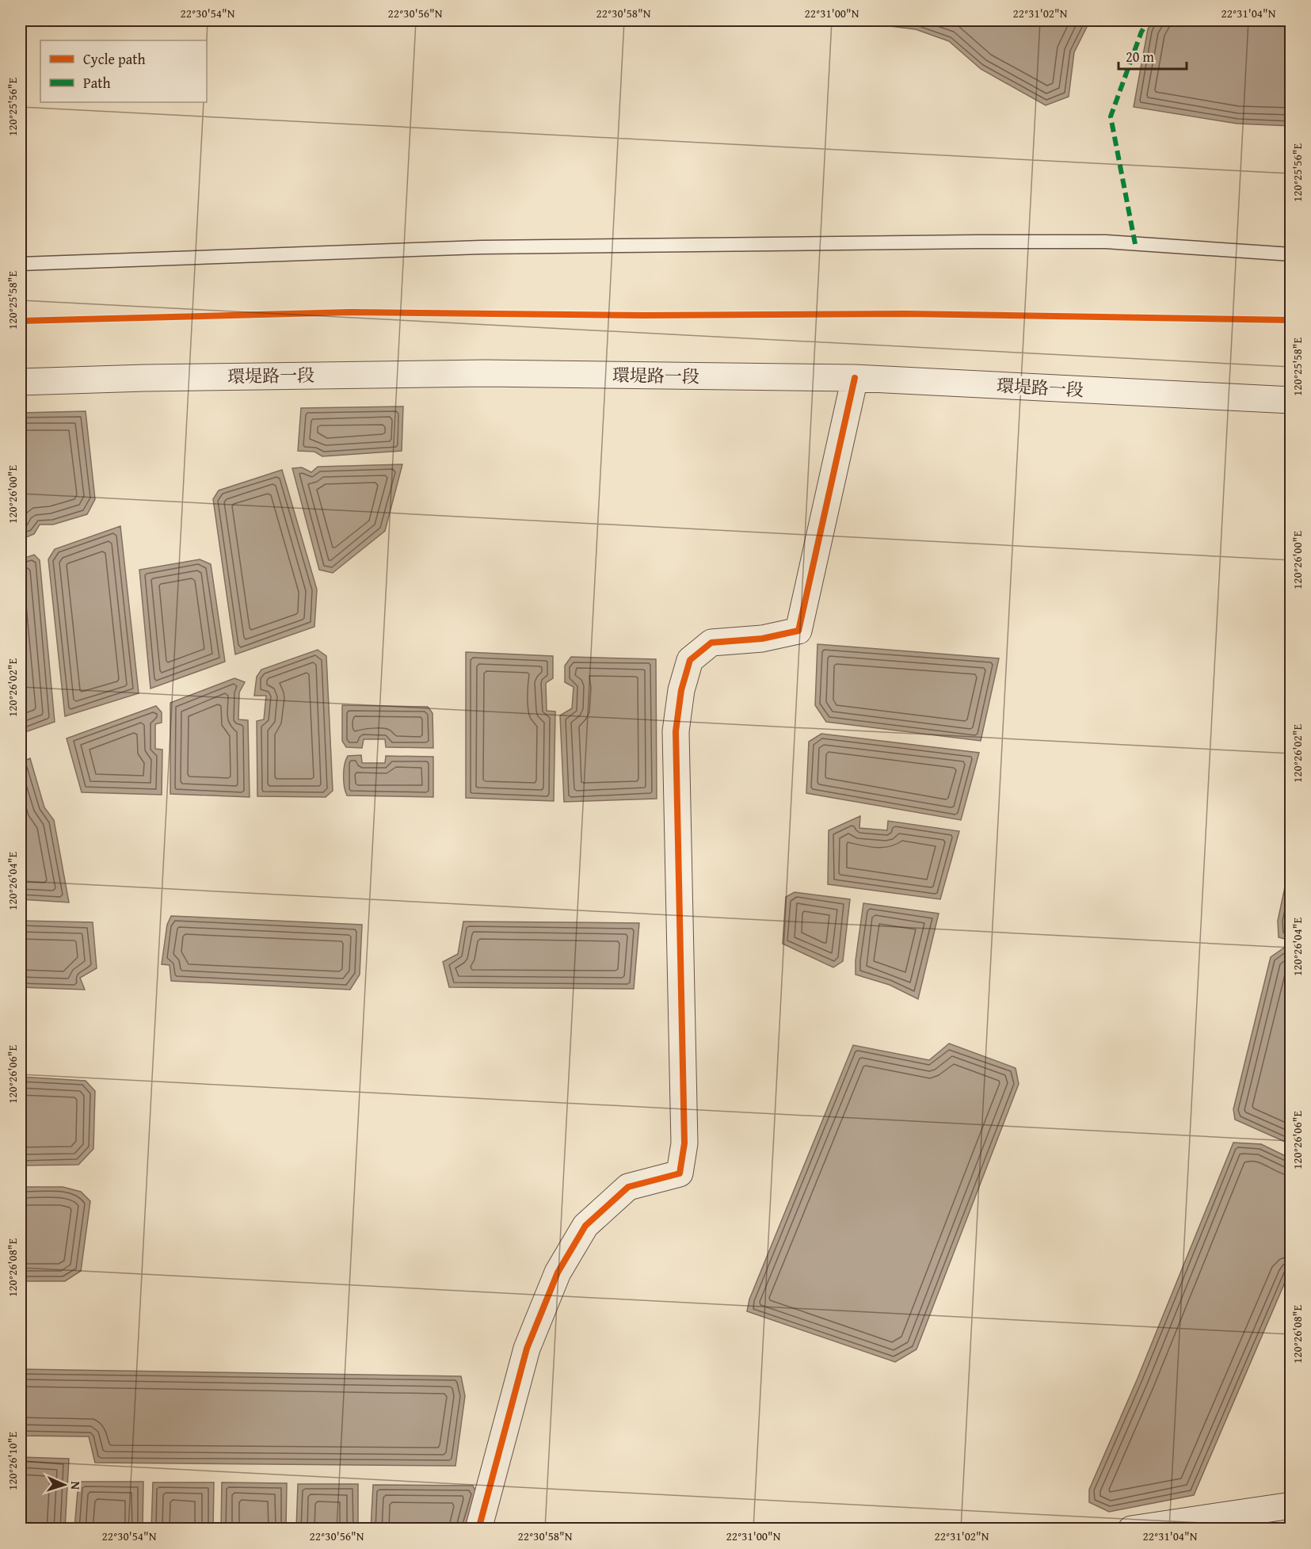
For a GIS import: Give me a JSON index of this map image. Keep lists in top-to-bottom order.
{
  "streets": {
    "street": ["環堤路一段"]
  },
  "legend": ["Cycle path", "Path"],
  "scale_bar": "20 m",
  "north": "right",
  "coordinates": [
    "22°30'54\"N",
    "22°30'56\"N",
    "22°30'58\"N",
    "22°31'00\"N",
    "22°31'02\"N",
    "22°31'04\"N",
    "120°25'56\"E",
    "120°25'58\"E",
    "120°26'00\"E",
    "120°26'02\"E",
    "120°26'04\"E",
    "120°26'06\"E",
    "120°26'08\"E",
    "120°26'10\"E"
  ]
}
